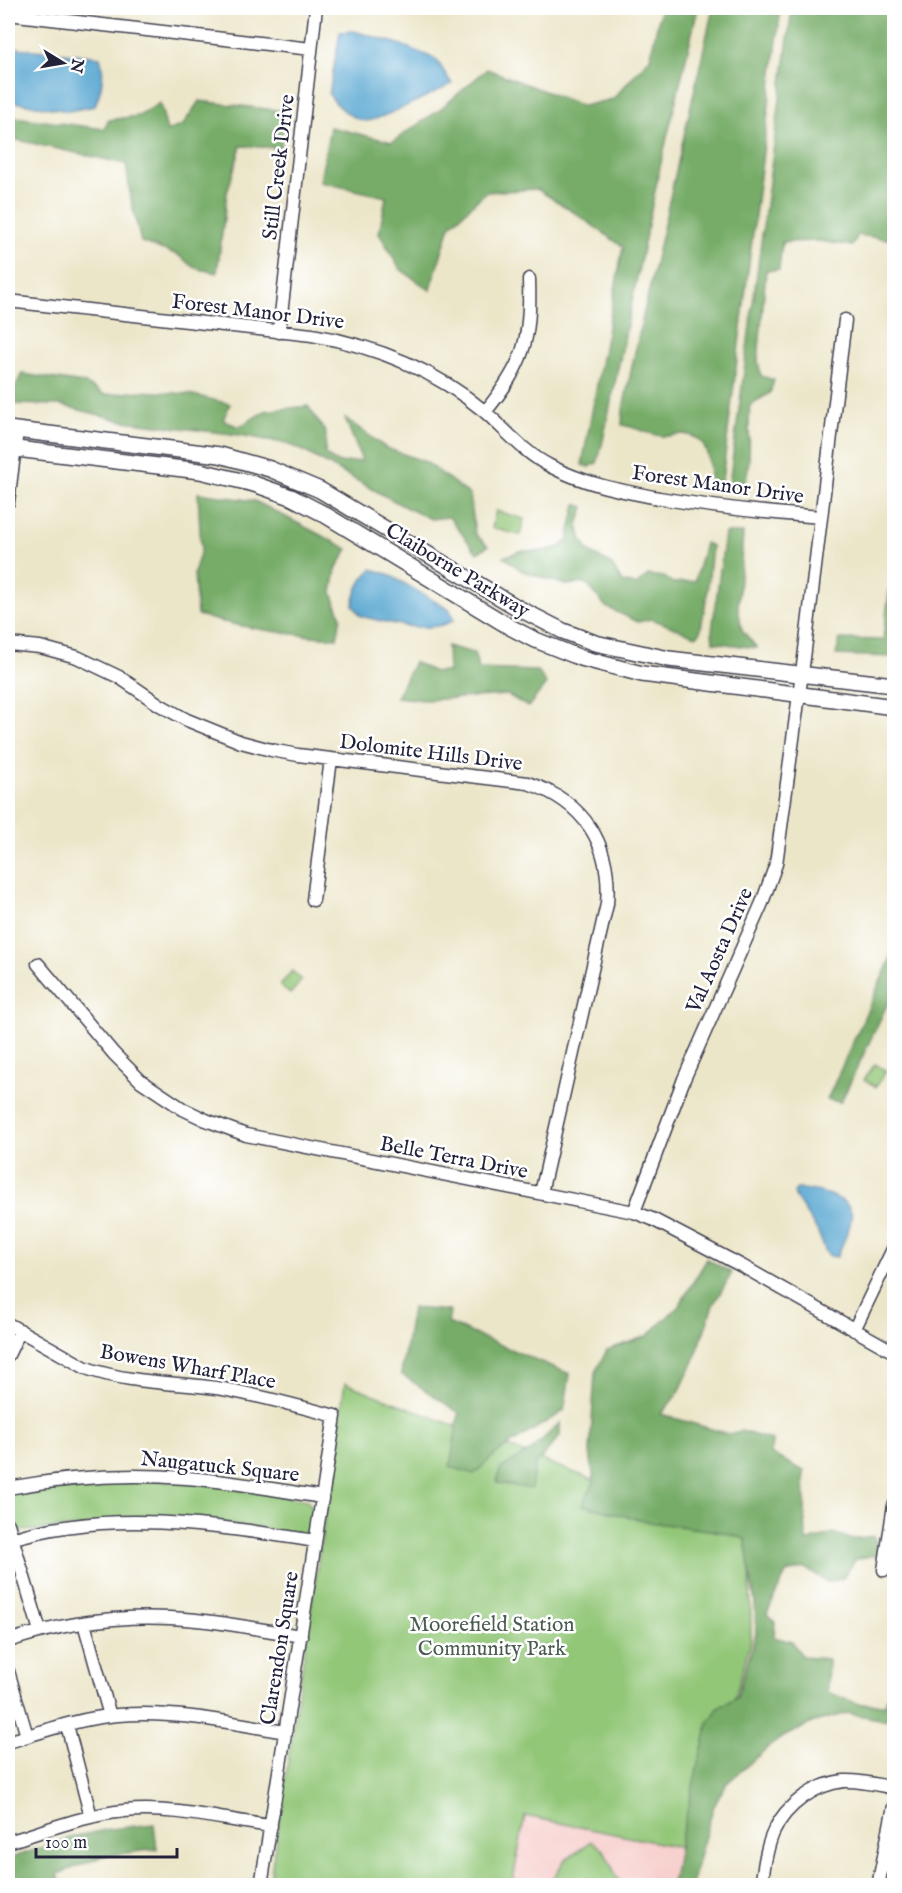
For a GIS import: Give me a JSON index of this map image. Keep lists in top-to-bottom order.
{
  "streets": {
    "main road": ["Claiborne Parkway"],
    "street": [
      "Still Creek Drive",
      "Forest Manor Drive",
      "Dolomite Hills Drive",
      "Val Aosta Drive",
      "Belle Terra Drive",
      "Bowens Wharf Place",
      "Naugatuck Square",
      "Clarendon Square"
    ]
  },
  "crossings": [
    ["Still Creek Drive", "Forest Manor Drive"],
    ["Forest Manor Drive", "Val Aosta Drive"],
    ["Claiborne Parkway", "Val Aosta Drive"],
    ["Dolomite Hills Drive", "Belle Terra Drive"],
    ["Val Aosta Drive", "Belle Terra Drive"],
    ["Bowens Wharf Place", "Clarendon Square"],
    ["Naugatuck Square", "Clarendon Square"]
  ],
  "parks": ["Moorefield Station Community Park"],
  "scale_bar": "100 m",
  "north": "right"
}
